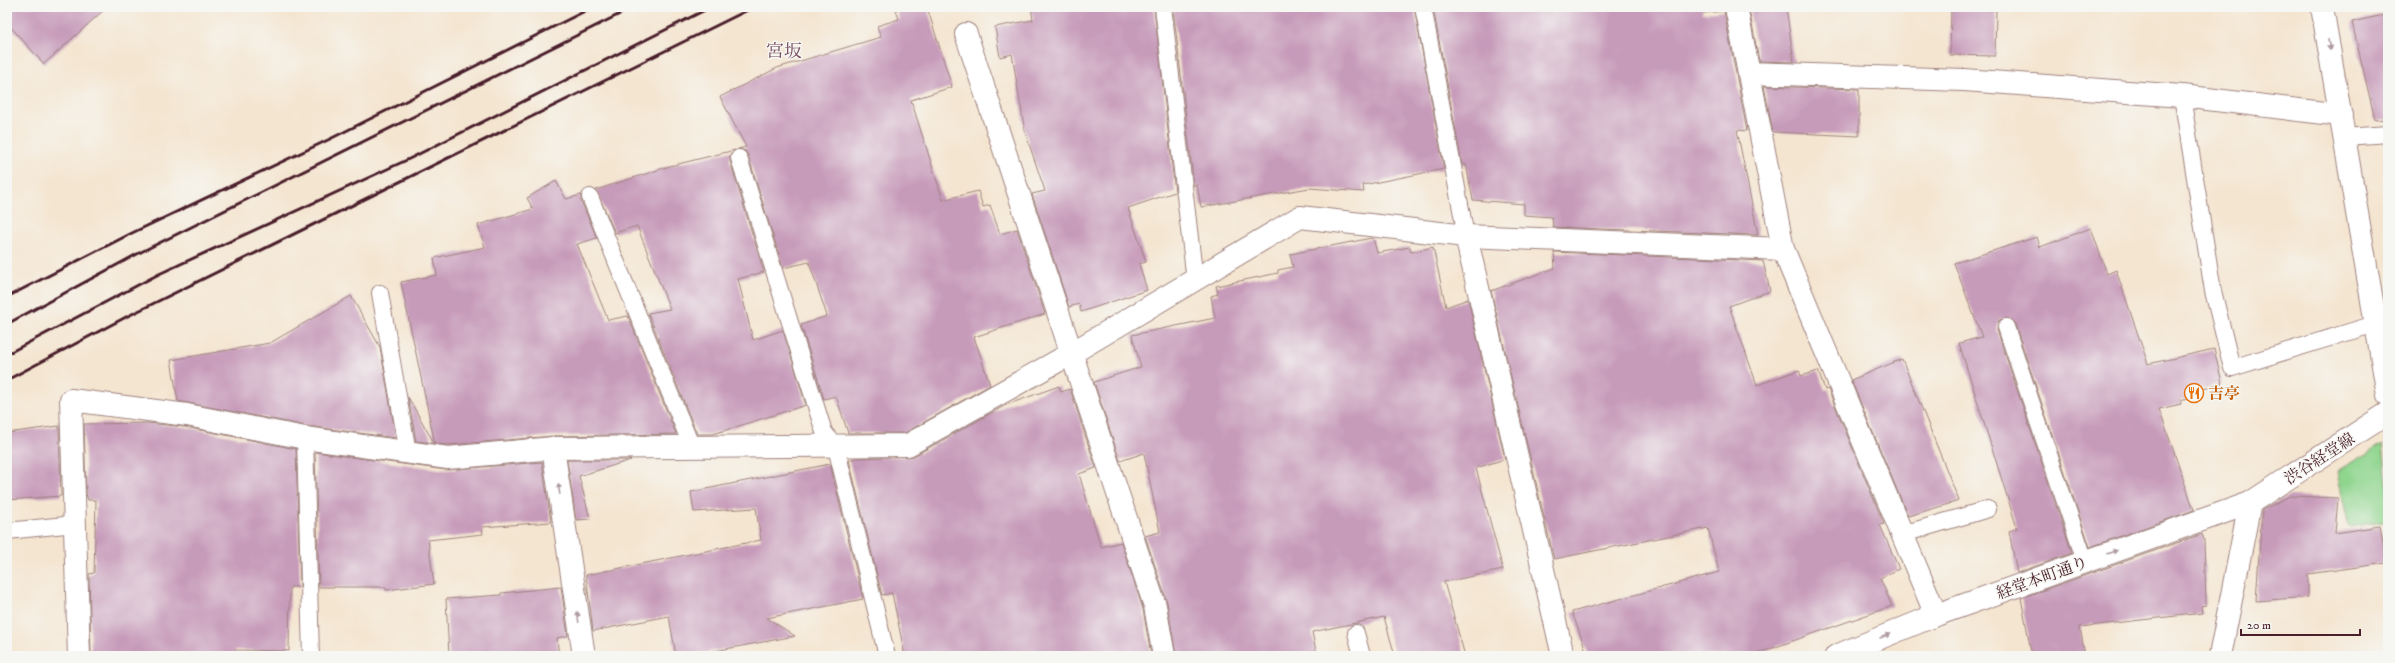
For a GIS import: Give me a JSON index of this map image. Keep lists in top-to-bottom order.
{
  "streets": {
    "street": ["渋谷経堂線", "経堂本町通り"]
  },
  "crossings": [
    ["渋谷経堂線", "経堂本町通り"]
  ],
  "one_way": ["経堂本町通り"],
  "districts": ["宮坂"],
  "places": {
    "restaurant": ["吉亭"]
  },
  "scale_bar": "20 m"
}
